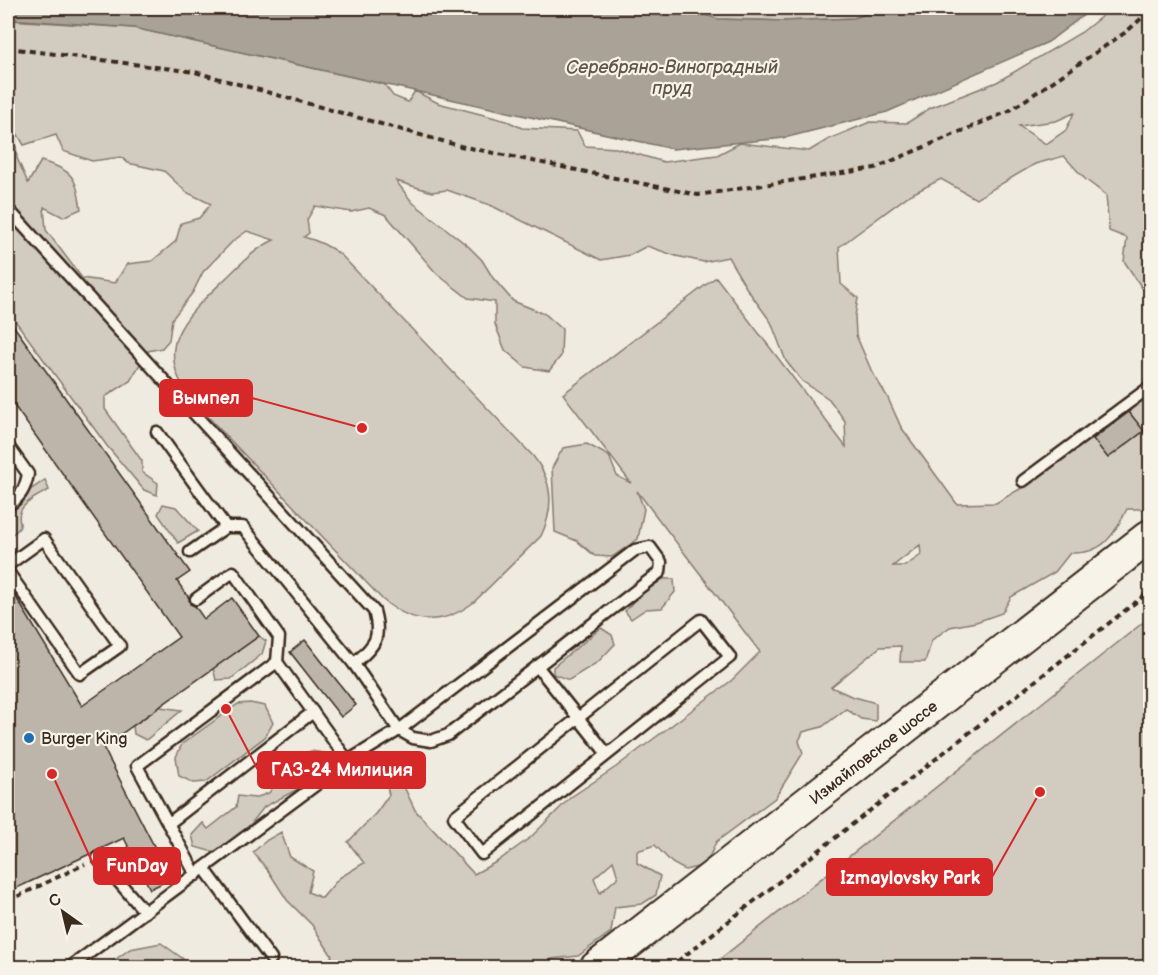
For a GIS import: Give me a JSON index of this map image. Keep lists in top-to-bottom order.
{
  "streets": {
    "main road": ["Измайловское шоссе"]
  },
  "water": ["Серебряно-Виноградный пруд"],
  "places": [
    "Вымпел",
    "ГАЗ-24 Милиция",
    "Burger King",
    "FunDay",
    "Izmaylovsky Park"
  ],
  "north": "top left"
}
